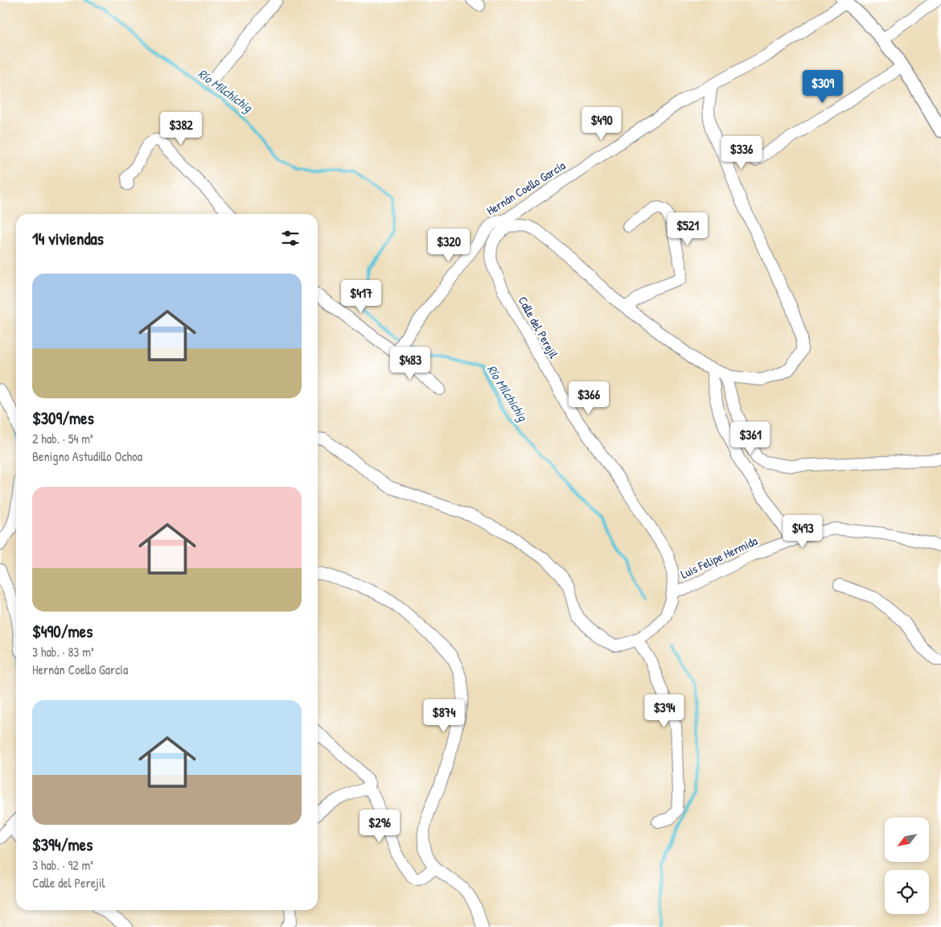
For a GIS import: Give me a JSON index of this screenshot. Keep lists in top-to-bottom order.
{
  "streets": {
    "street": ["Hernán Coello García", "Calle del Perejil", "Luis Felipe Hermida"]
  },
  "crossings": [
    ["Hernán Coello García", "Calle del Perejil"],
    ["Calle del Perejil", "Luis Felipe Hermida"]
  ],
  "water": ["Río Milchichig"],
  "north": "bottom left",
  "page": {
    "price": [
      "$309",
      "$490",
      "$382",
      "$336",
      "$521",
      "$320",
      "$417",
      "$483",
      "$366",
      "$361",
      "$493",
      "$394",
      "$874",
      "$296"
    ],
    "heading": "14 viviendas",
    "list": [
      {
        "name": "$309/mes",
        "note": "2 hab. · 54 m² · Benigno Astudillo Ochoa"
      },
      {
        "name": "$490/mes",
        "note": "3 hab. · 83 m² · Hernán Coello García"
      },
      {
        "name": "$394/mes",
        "note": "3 hab. · 92 m² · Calle del Perejil"
      }
    ]
  }
}
